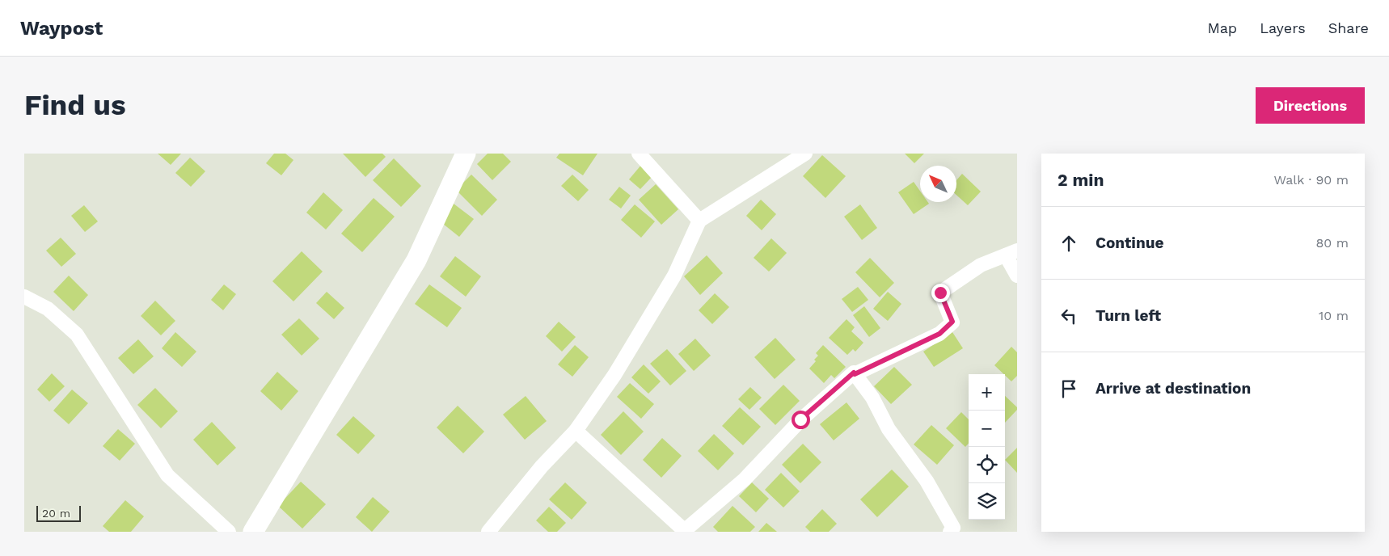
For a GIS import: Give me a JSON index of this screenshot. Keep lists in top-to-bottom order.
{
  "scale_bar": "20 m",
  "north": "top left",
  "page": {
    "header": "Waypost",
    "nav": ["Map", "Layers", "Share"],
    "buttons": "Directions",
    "title": "Find us",
    "heading": ["2 min", "Walk · 90 m"],
    "list": [
      ["Continue", "80 m"],
      ["Turn left", "10 m"],
      "Arrive at destination"
    ],
    "map_buttons": ["+", "−"],
    "scale": "20 m"
  }
}
